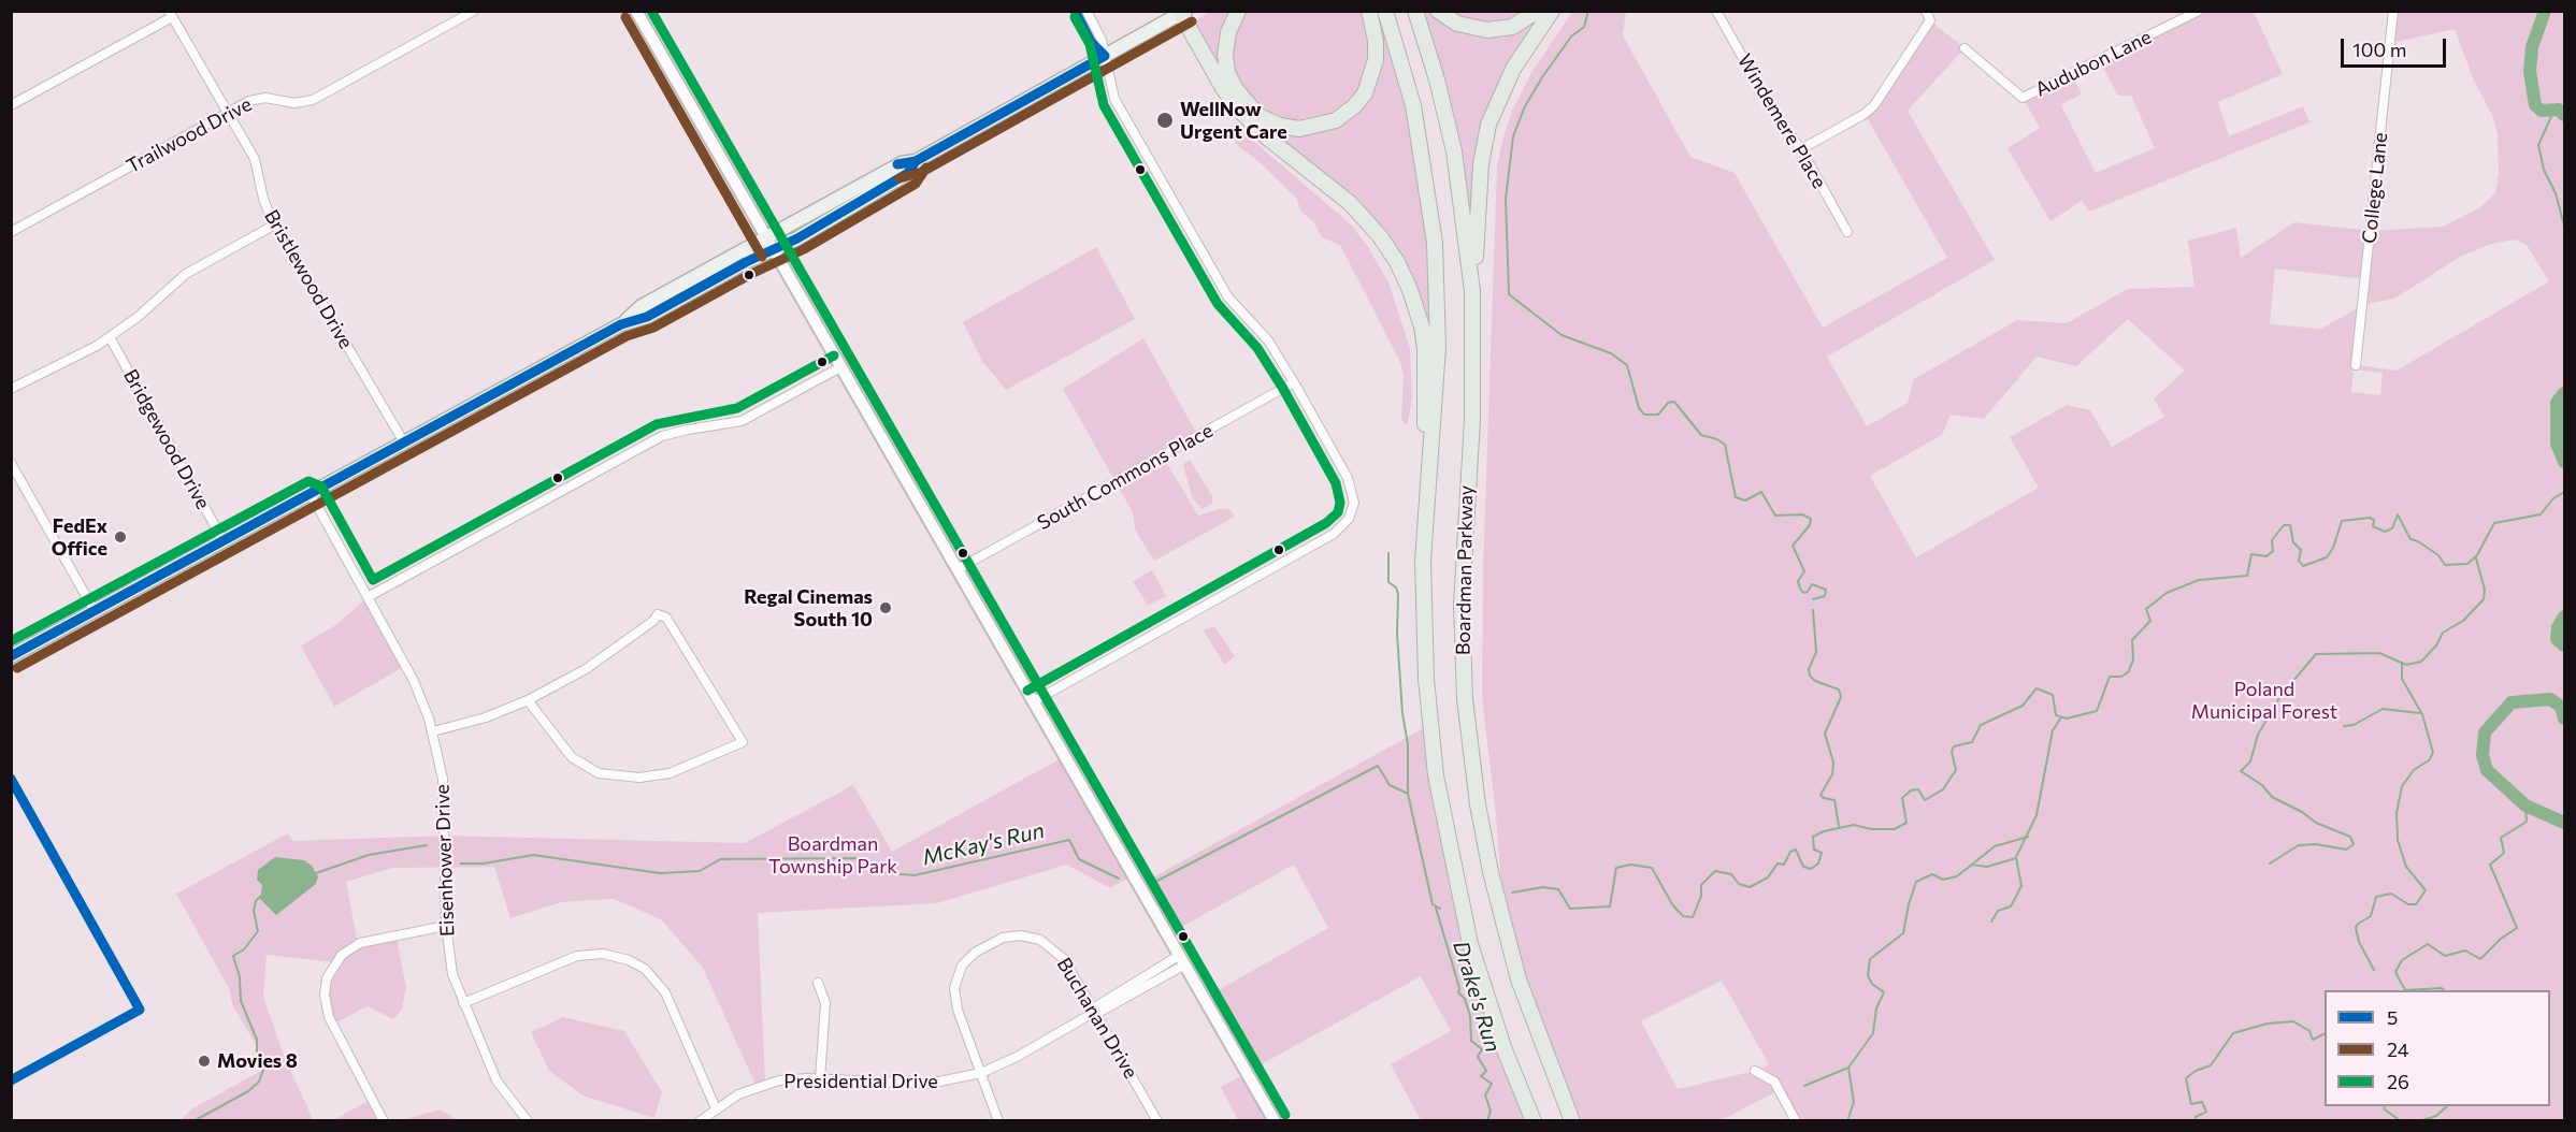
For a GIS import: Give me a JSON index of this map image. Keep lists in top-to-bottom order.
{
  "streets": {
    "highway": ["Boardman Parkway"],
    "street": [
      "Audubon Lane",
      "Windemere Place",
      "Trailwood Drive",
      "College Lane",
      "Bristlewood Drive",
      "Bridgewood Drive",
      "South Commons Place",
      "Eisenhower Drive",
      "Buchanan Drive",
      "Presidential Drive"
    ]
  },
  "crossings": [
    ["Trailwood Drive", "Bristlewood Drive"],
    ["Buchanan Drive", "Presidential Drive"]
  ],
  "water": ["McKay's Run", "Drake's Run"],
  "parks": ["Poland Municipal Forest", "Boardman Township Park"],
  "places": [
    "WellNow Urgent Care",
    "FedEx Office",
    "Regal Cinemas South 10",
    "Movies 8"
  ],
  "lines": ["transit line 5", "transit line 26", "transit line 24"],
  "legend": ["5", "24", "26"],
  "scale_bar": "100 m"
}
